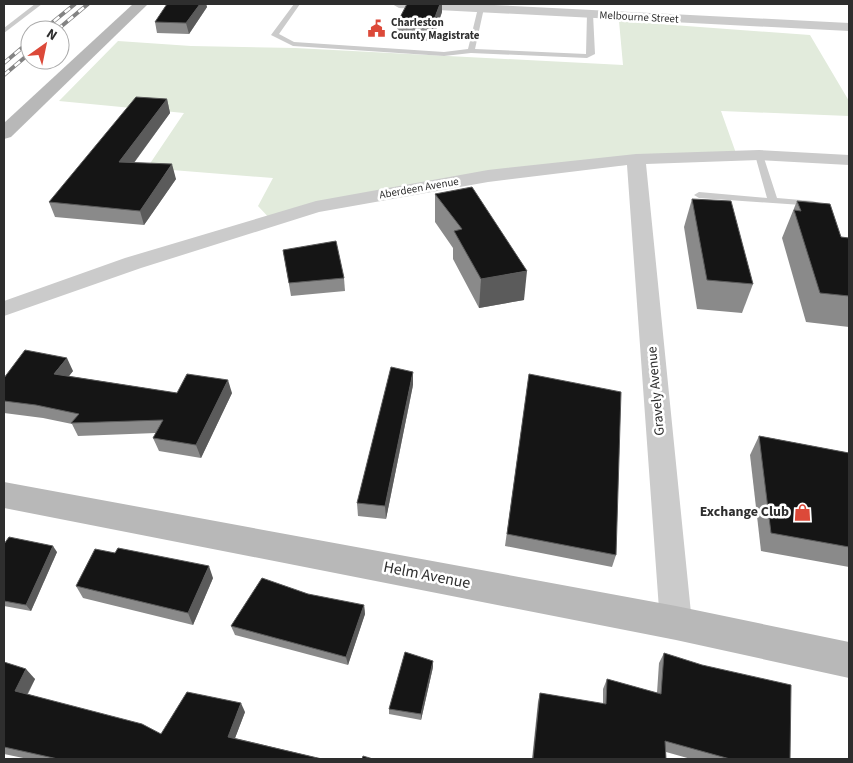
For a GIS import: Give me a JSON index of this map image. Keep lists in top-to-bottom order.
{
  "streets": {
    "street": [
      "Melbourne Street",
      "Aberdeen Avenue",
      "Gravely Avenue",
      "Helm Avenue"
    ]
  },
  "crossings": [
    ["Aberdeen Avenue", "Gravely Avenue"],
    ["Gravely Avenue", "Helm Avenue"]
  ],
  "places": {
    "public building": ["Charleston County Magistrate"],
    "shop": ["Exchange Club"]
  },
  "north": "top right"
}
